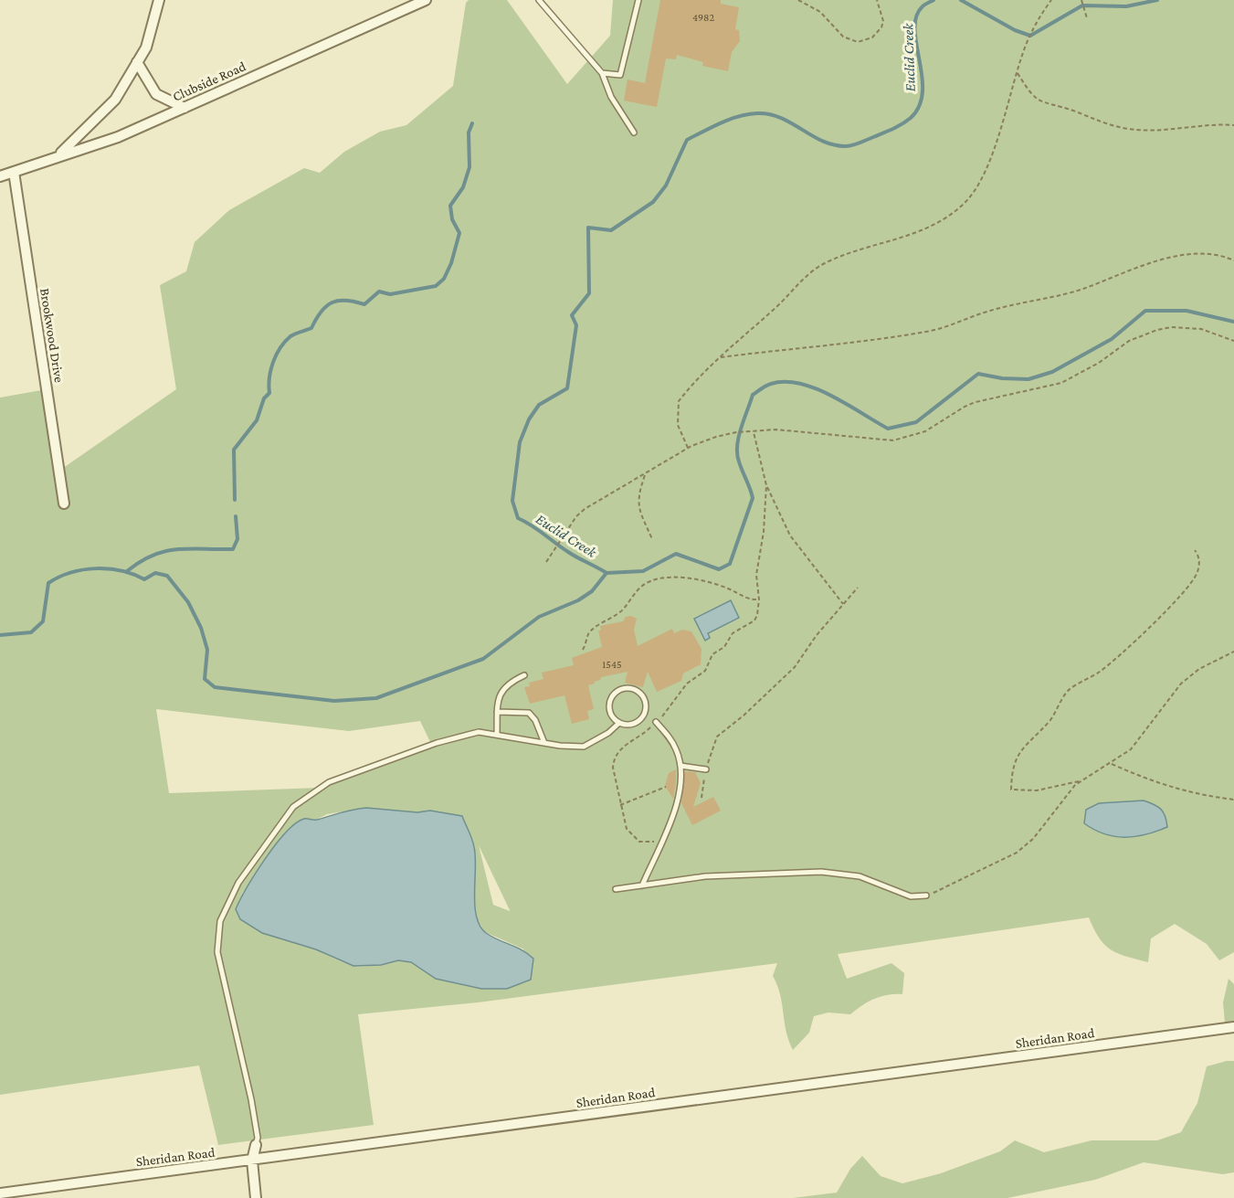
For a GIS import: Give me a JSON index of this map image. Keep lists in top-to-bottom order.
{
  "streets": {
    "street": ["Clubside Road", "Brookwood Drive", "Sheridan Road"]
  },
  "crossings": [
    ["Clubside Road", "Brookwood Drive"]
  ],
  "water": ["Euclid Creek"],
  "house_numbers": ["4982", "1545"]
}
